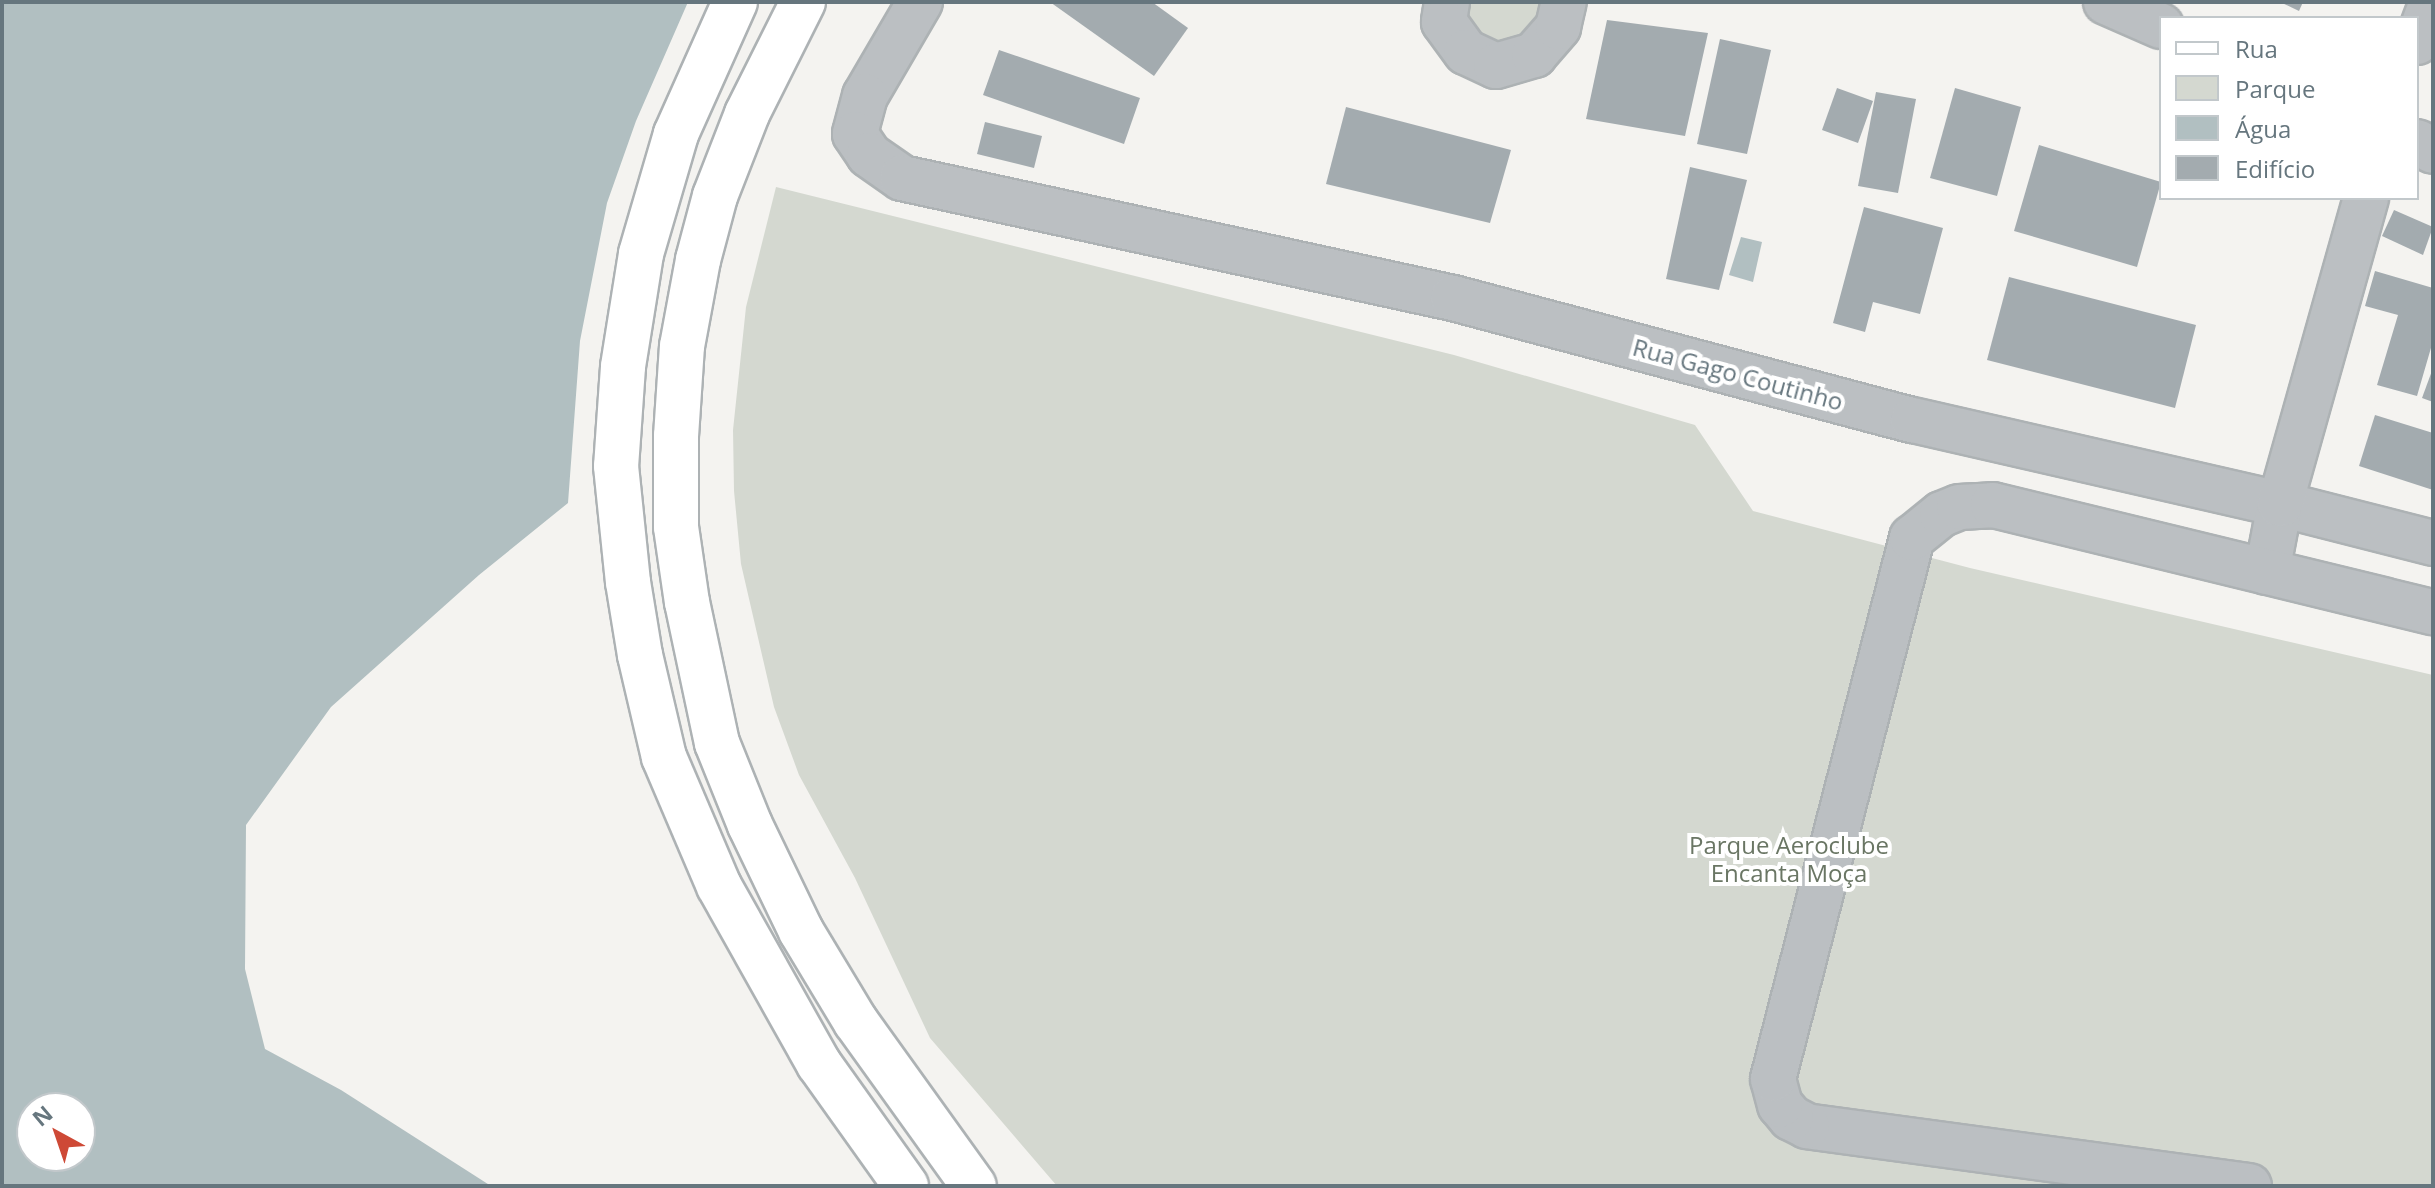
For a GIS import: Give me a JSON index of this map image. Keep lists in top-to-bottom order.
{
  "streets": {
    "street": ["Rua Gago Coutinho"]
  },
  "parks": ["Parque Aeroclube Encanta Moça"],
  "legend": [
    "Rua",
    "Parque",
    "Água",
    "Edifício"
  ],
  "north": "top left"
}
